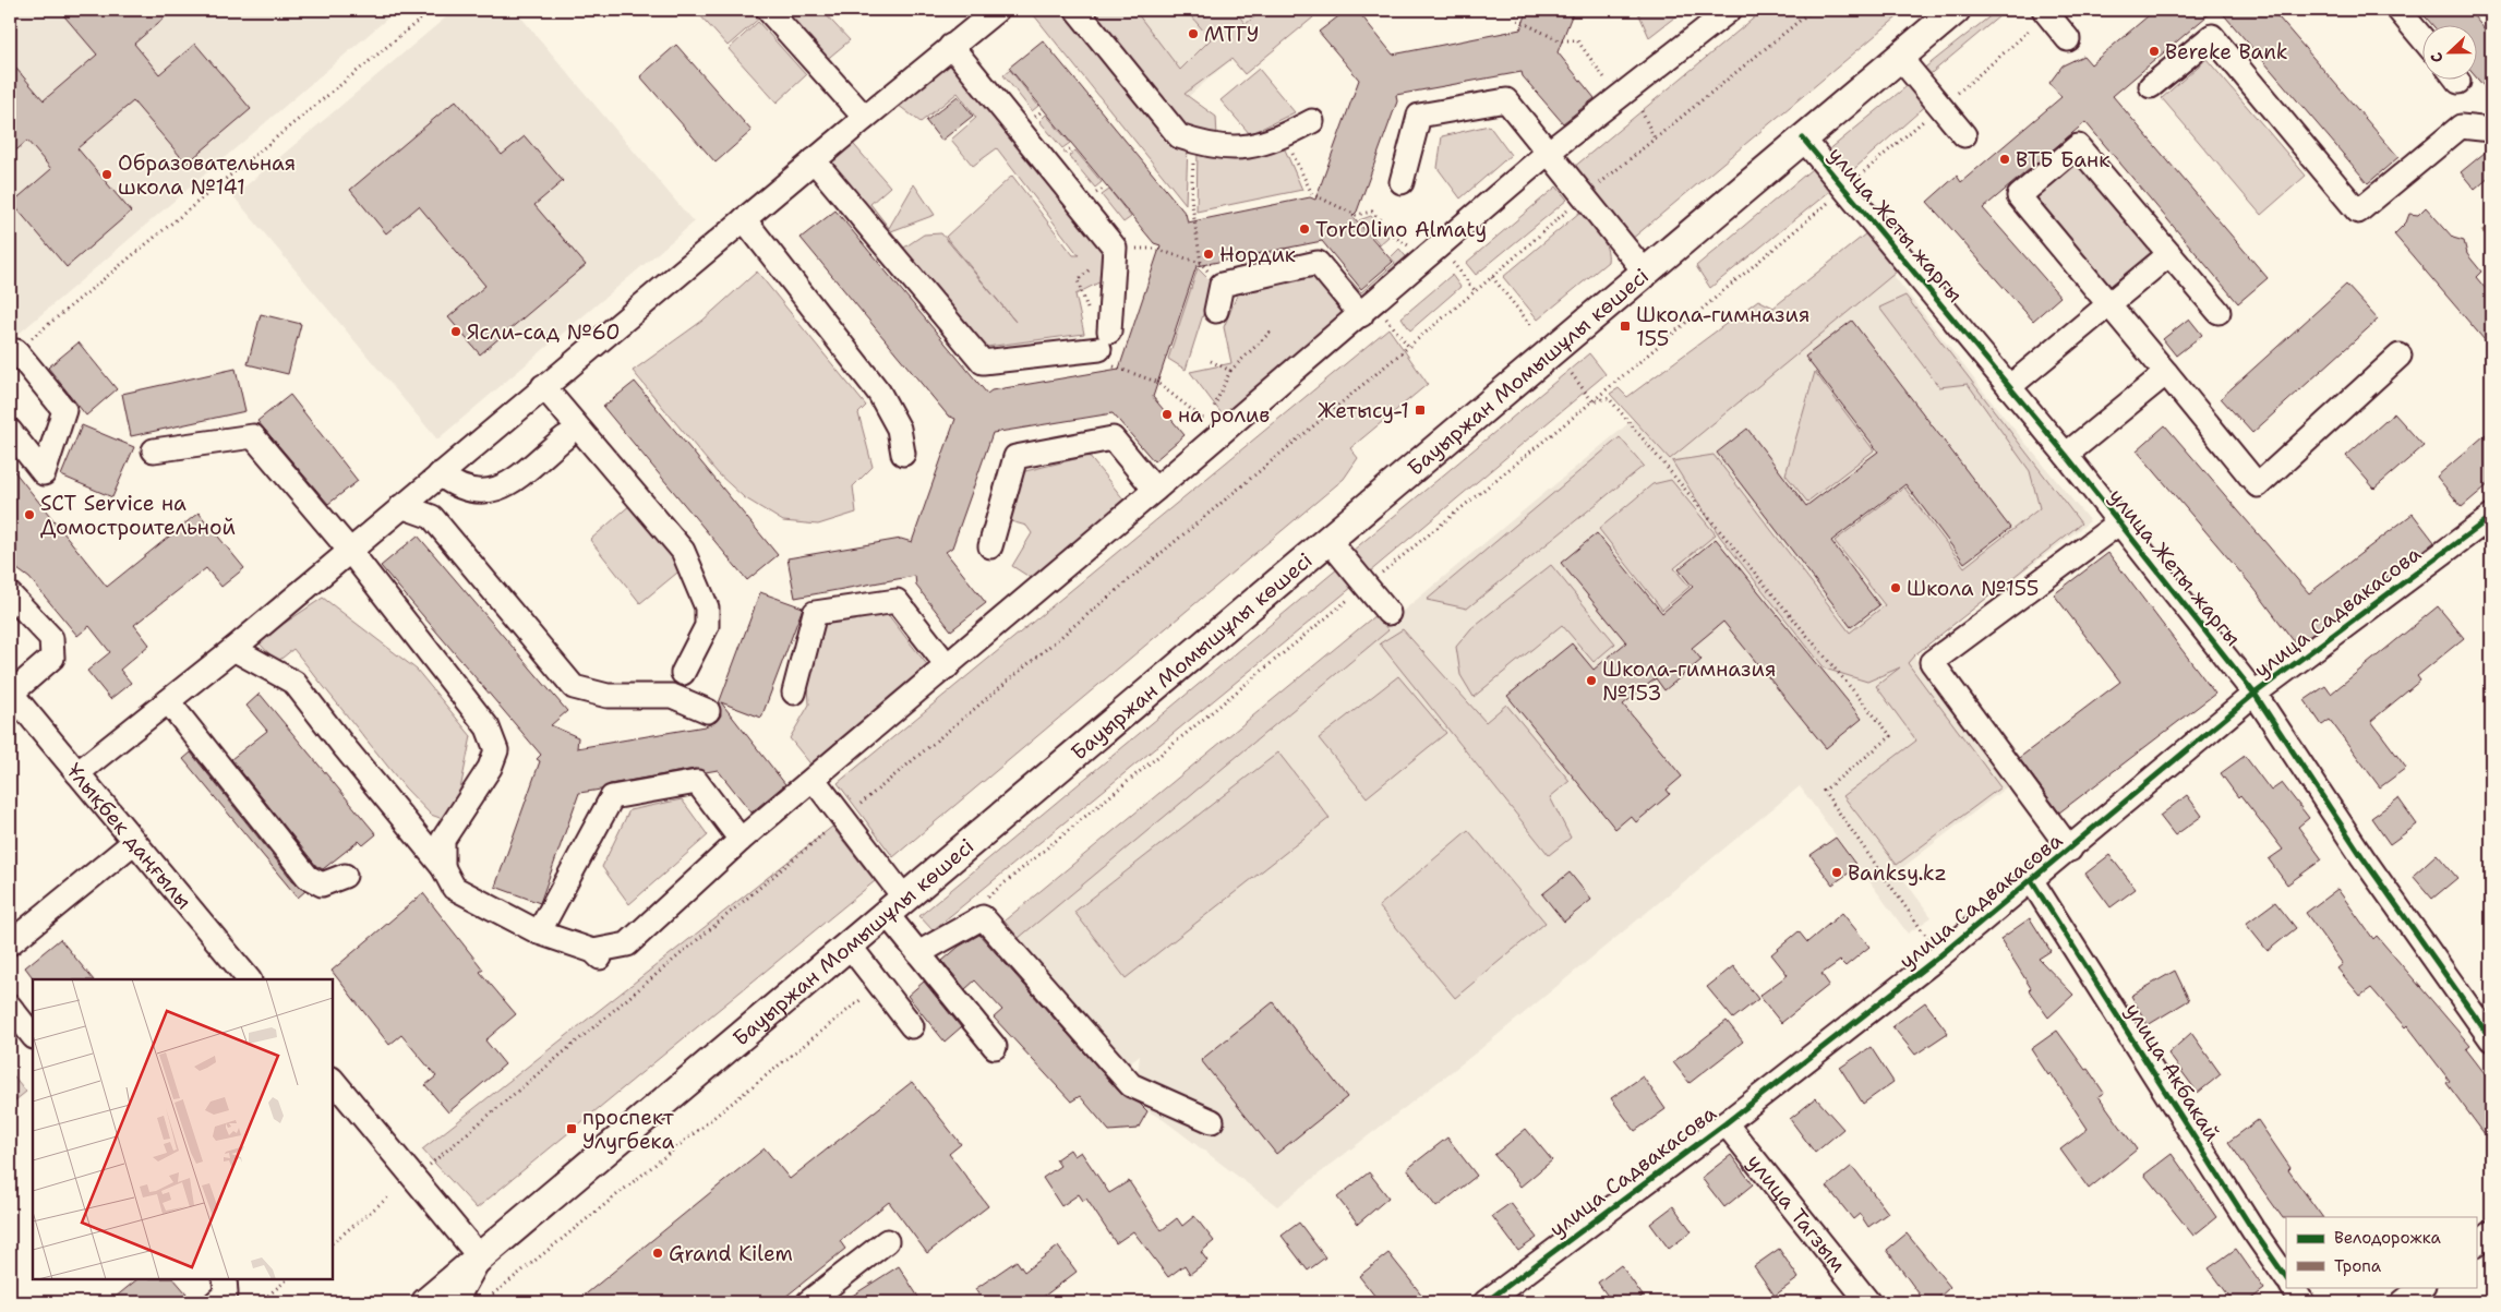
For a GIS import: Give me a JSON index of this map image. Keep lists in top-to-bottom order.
{
  "streets": {
    "main road": ["Бауыржан Момышұлы көшесі"],
    "street": [
      "улица Жеты жаргы",
      "улица Садвакасова",
      "Ұлықбек даңғылы",
      "улица Акбакай",
      "улица Тагзым"
    ]
  },
  "crossings": [
    ["улица Жеты жаргы", "Бауыржан Момышұлы көшесі"],
    ["улица Жеты жаргы", "улица Садвакасова"],
    ["улица Садвакасова", "улица Акбакай"],
    ["улица Садвакасова", "улица Тагзым"]
  ],
  "places": {
    "other": [
      "МТГУ",
      "Bereke Bank",
      "ВТБ Банк",
      "Образовательная школа №141",
      "TortOlino Almaty",
      "Нордик",
      "Ясли-сад №60",
      "на ролив",
      "SCT Service на Домостроительной",
      "Школа №155",
      "Школа-гимназия №153",
      "Banksy.kz",
      "Grand Kilem"
    ],
    "transit": ["Школа-гимназия 155", "Жетысу-1", "проспект Улугбека"]
  },
  "legend": ["Велодорожка", "Тропа"],
  "north": "left"
}
